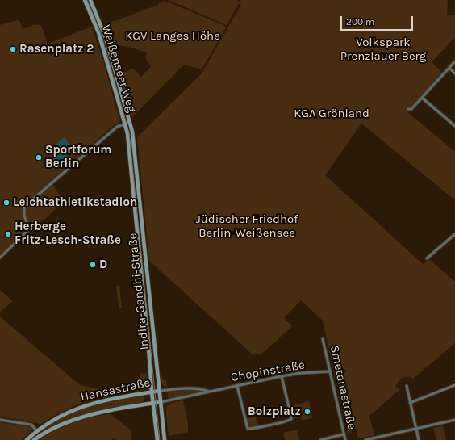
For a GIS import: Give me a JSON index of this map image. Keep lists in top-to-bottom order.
{
  "streets": {
    "main road": ["Weißenseer Weg", "Indira-Gandhi-Straße", "Hansastraße"],
    "street": ["Chopinstraße", "Smetanastraße"]
  },
  "crossings": [
    ["Weißenseer Weg", "Indira-Gandhi-Straße"],
    ["Indira-Gandhi-Straße", "Chopinstraße"],
    ["Indira-Gandhi-Straße", "Hansastraße"],
    ["Chopinstraße", "Smetanastraße"],
    ["Chopinstraße", "Hansastraße"]
  ],
  "parks": [
    "KGV Langes Höhe",
    "Volkspark Prenzlauer Berg",
    "KGA Grönland",
    "Jüdischer Friedhof Berlin-Weißensee"
  ],
  "places": [
    "Rasenplatz 2",
    "Sportforum Berlin",
    "Leichtathletikstadion",
    "Herberge Fritz-Lesch-Straße",
    "D",
    "Bolzplatz"
  ],
  "scale_bar": "200 m"
}
